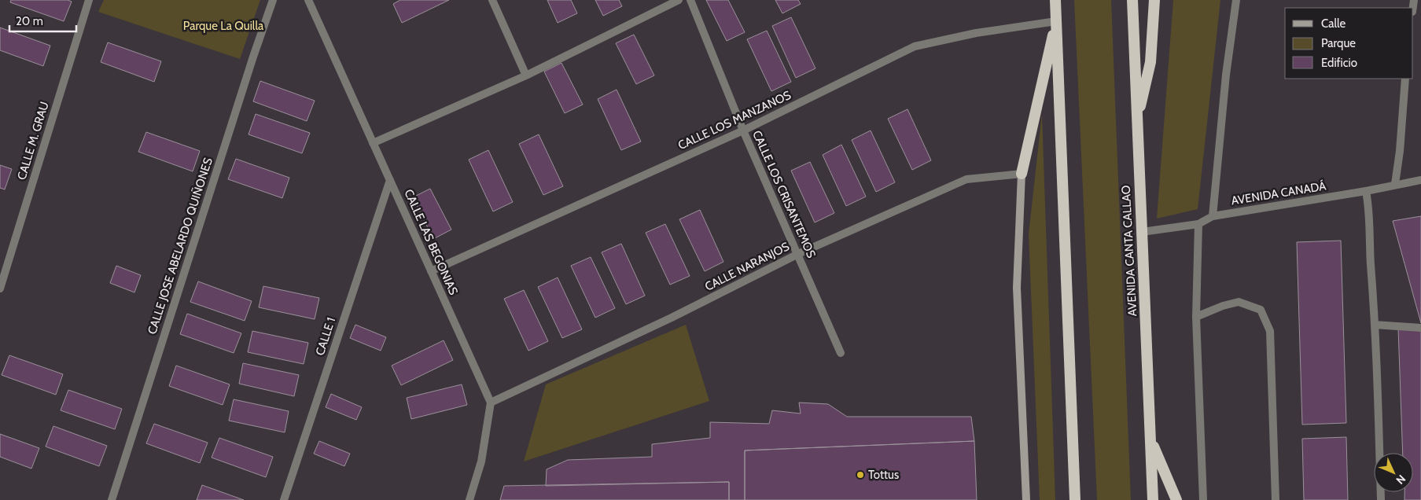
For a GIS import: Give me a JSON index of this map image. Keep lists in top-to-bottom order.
{
  "streets": {
    "highway": ["AVENIDA CANTA CALLAO"],
    "street": [
      "CALLE LOS MANZANOS",
      "CALLE M. GRAU",
      "AVENIDA CANADÁ",
      "CALLE LOS CRISANTEMOS",
      "CALLE LAS BEGONIAS",
      "CALLE JOSE ABELARDO QUIÑONES",
      "CALLE NARANJOS",
      "CALLE 1"
    ]
  },
  "crossings": [
    ["CALLE LOS MANZANOS", "CALLE LOS CRISANTEMOS"],
    ["CALLE LOS MANZANOS", "CALLE LAS BEGONIAS"],
    ["AVENIDA CANADÁ", "AVENIDA CANTA CALLAO"],
    ["CALLE LOS CRISANTEMOS", "CALLE NARANJOS"],
    ["CALLE LAS BEGONIAS", "CALLE NARANJOS"],
    ["CALLE LAS BEGONIAS", "CALLE 1"]
  ],
  "parks": ["Parque La Quilla"],
  "places": ["Tottus"],
  "legend": ["Calle", "Parque", "Edificio"],
  "scale_bar": "20 m",
  "north": "bottom right"
}
